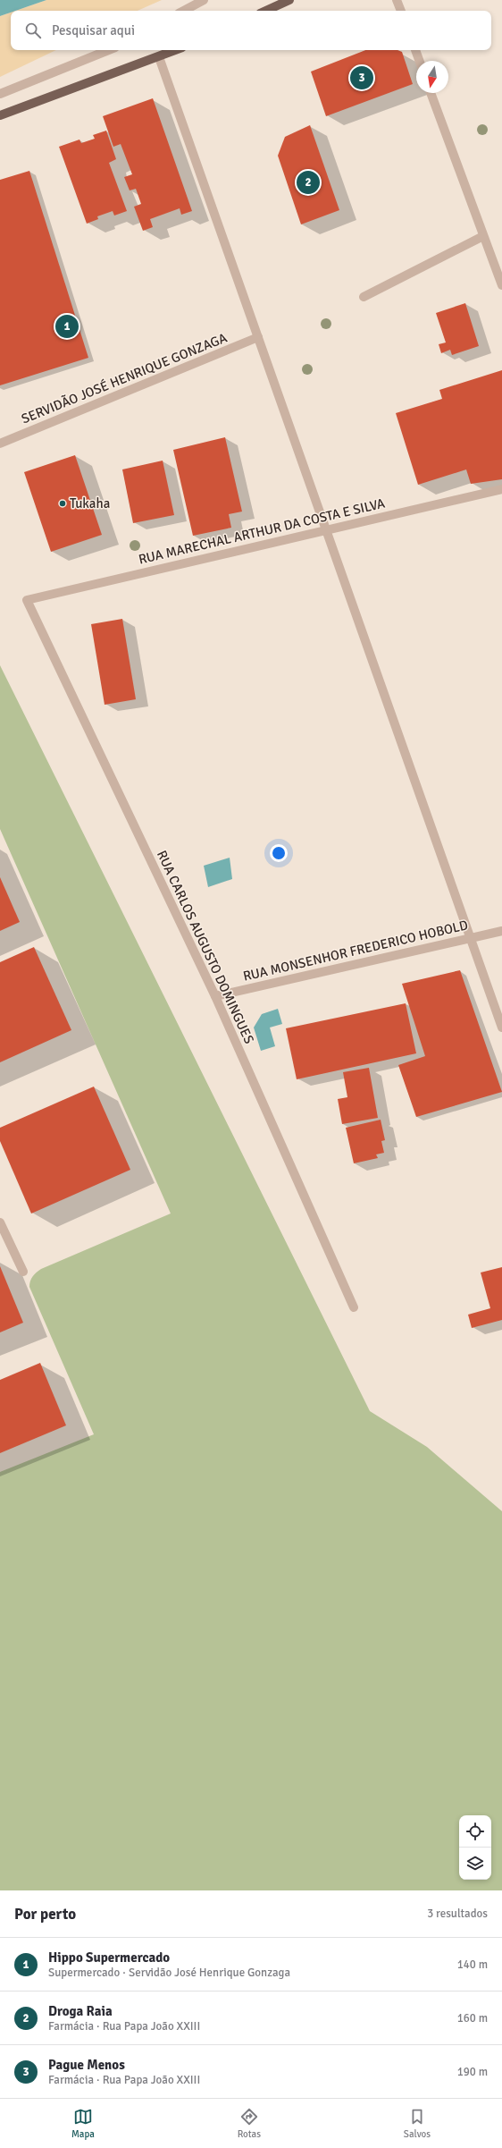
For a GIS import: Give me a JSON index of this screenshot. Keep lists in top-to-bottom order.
{
  "streets": {
    "street": [
      "SERVIDÃO JOSÉ HENRIQUE GONZAGA",
      "RUA MARECHAL ARTHUR DA COSTA E SILVA",
      "RUA CARLOS AUGUSTO DOMINGUES",
      "RUA MONSENHOR FREDERICO HOBOLD"
    ]
  },
  "crossings": [
    ["RUA MARECHAL ARTHUR DA COSTA E SILVA", "RUA CARLOS AUGUSTO DOMINGUES"],
    ["RUA CARLOS AUGUSTO DOMINGUES", "RUA MONSENHOR FREDERICO HOBOLD"]
  ],
  "places": ["Tukaha"],
  "north": "bottom",
  "page": {
    "search": "Pesquisar aqui",
    "pins": ["3", "2", "1"],
    "heading": ["Por perto", "3 resultados"],
    "list": [
      {
        "mark": "1",
        "name": "Hippo Supermercado",
        "note": "Supermercado · Servidão José Henrique Gonzaga",
        "value": "140 m"
      },
      {
        "mark": "2",
        "name": "Droga Raia",
        "note": "Farmácia · Rua Papa João XXIII",
        "value": "160 m"
      },
      {
        "mark": "3",
        "name": "Pague Menos",
        "note": "Farmácia · Rua Papa João XXIII",
        "value": "190 m"
      }
    ],
    "nav": ["Mapa", "Rotas", "Salvos"]
  }
}
